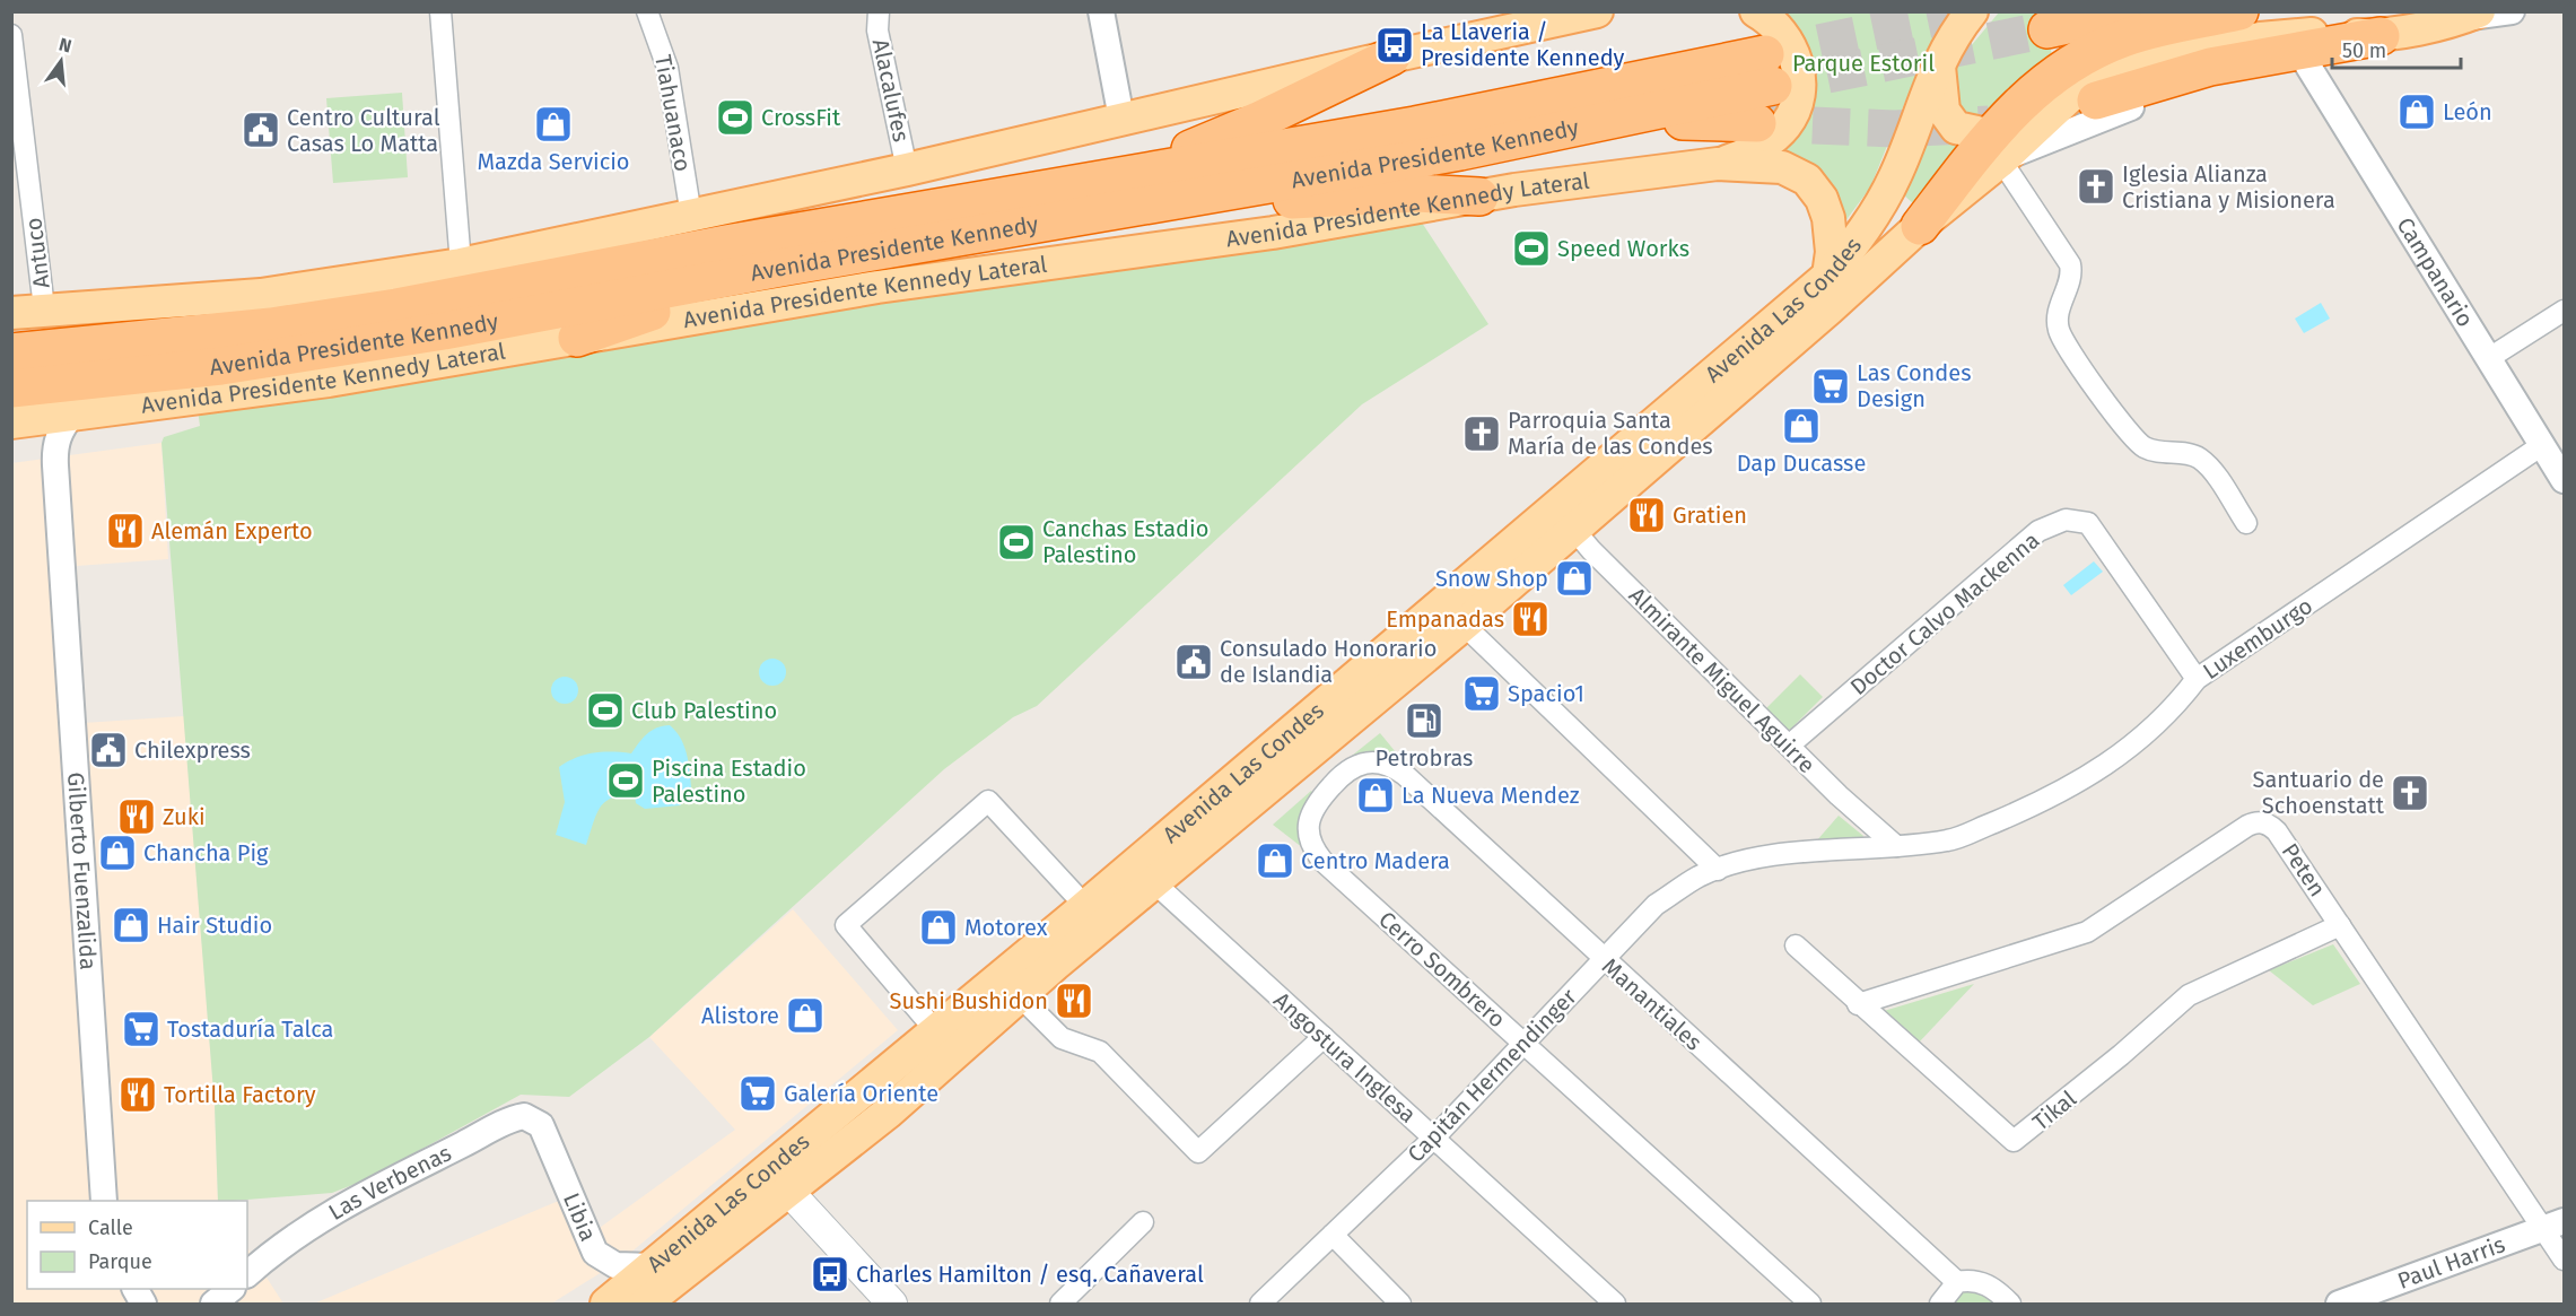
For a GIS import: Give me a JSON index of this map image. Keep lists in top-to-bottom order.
{
  "streets": {
    "highway": ["Avenida Presidente Kennedy"],
    "main road": ["Avenida Presidente Kennedy Lateral", "Avenida Las Condes"],
    "street": [
      "Alacalufes",
      "Tiahuanaco",
      "Antuco",
      "Campanario",
      "Doctor Calvo Mackenna",
      "Luxemburgo",
      "Almirante Miguel Aguirre",
      "Peten",
      "Gilberto Fuenzalida",
      "Cerro Sombrero",
      "Manantiales",
      "Angostura Inglesa",
      "Capitán Hermendinger",
      "Tikal",
      "Las Verbenas",
      "Libia",
      "Paul Harris"
    ]
  },
  "crossings": [
    ["Avenida Presidente Kennedy Lateral", "Gilberto Fuenzalida"],
    ["Campanario", "Luxemburgo"],
    ["Avenida Las Condes", "Almirante Miguel Aguirre"],
    ["Avenida Las Condes", "Angostura Inglesa"],
    ["Avenida Las Condes", "Libia"],
    ["Doctor Calvo Mackenna", "Luxemburgo"],
    ["Doctor Calvo Mackenna", "Almirante Miguel Aguirre"],
    ["Luxemburgo", "Almirante Miguel Aguirre"],
    ["Luxemburgo", "Capitán Hermendinger"],
    ["Almirante Miguel Aguirre", "Capitán Hermendinger"],
    ["Peten", "Tikal"],
    ["Peten", "Paul Harris"],
    ["Cerro Sombrero", "Manantiales"],
    ["Cerro Sombrero", "Capitán Hermendinger"],
    ["Manantiales", "Capitán Hermendinger"],
    ["Angostura Inglesa", "Capitán Hermendinger"],
    ["Las Verbenas", "Libia"]
  ],
  "parks": ["Parque Estoril"],
  "places": {
    "bus stop": ["La Llaveria / Presidente Kennedy", "Charles Hamilton / esq. Cañaveral"],
    "shop": [
      "León",
      "Mazda Servicio",
      "Dap Ducasse",
      "Snow Shop",
      "La Nueva Mendez",
      "Chancha Pig",
      "Centro Madera",
      "Hair Studio",
      "Motorex",
      "Alistore"
    ],
    "sports": [
      "CrossFit",
      "Speed Works",
      "Canchas Estadio Palestino",
      "Club Palestino",
      "Piscina Estadio Palestino"
    ],
    "public building": ["Centro Cultural Casas Lo Matta", "Consulado Honorario de Islandia", "Chilexpress"],
    "church": ["Iglesia Alianza Cristiana y Misionera", "Parroquia Santa María de las Condes", "Santuario de Schoenstatt"],
    "supermarket": [
      "Las Condes Design",
      "Spacio1",
      "Tostaduría Talca",
      "Galería Oriente"
    ],
    "restaurant": [
      "Gratien",
      "Alemán Experto",
      "Empanadas",
      "Zuki",
      "Sushi Bushidon",
      "Tortilla Factory"
    ],
    "fuel station": ["Petrobras"]
  },
  "legend": ["Calle", "Parque"],
  "scale_bar": "50 m",
  "north": "top"
}
